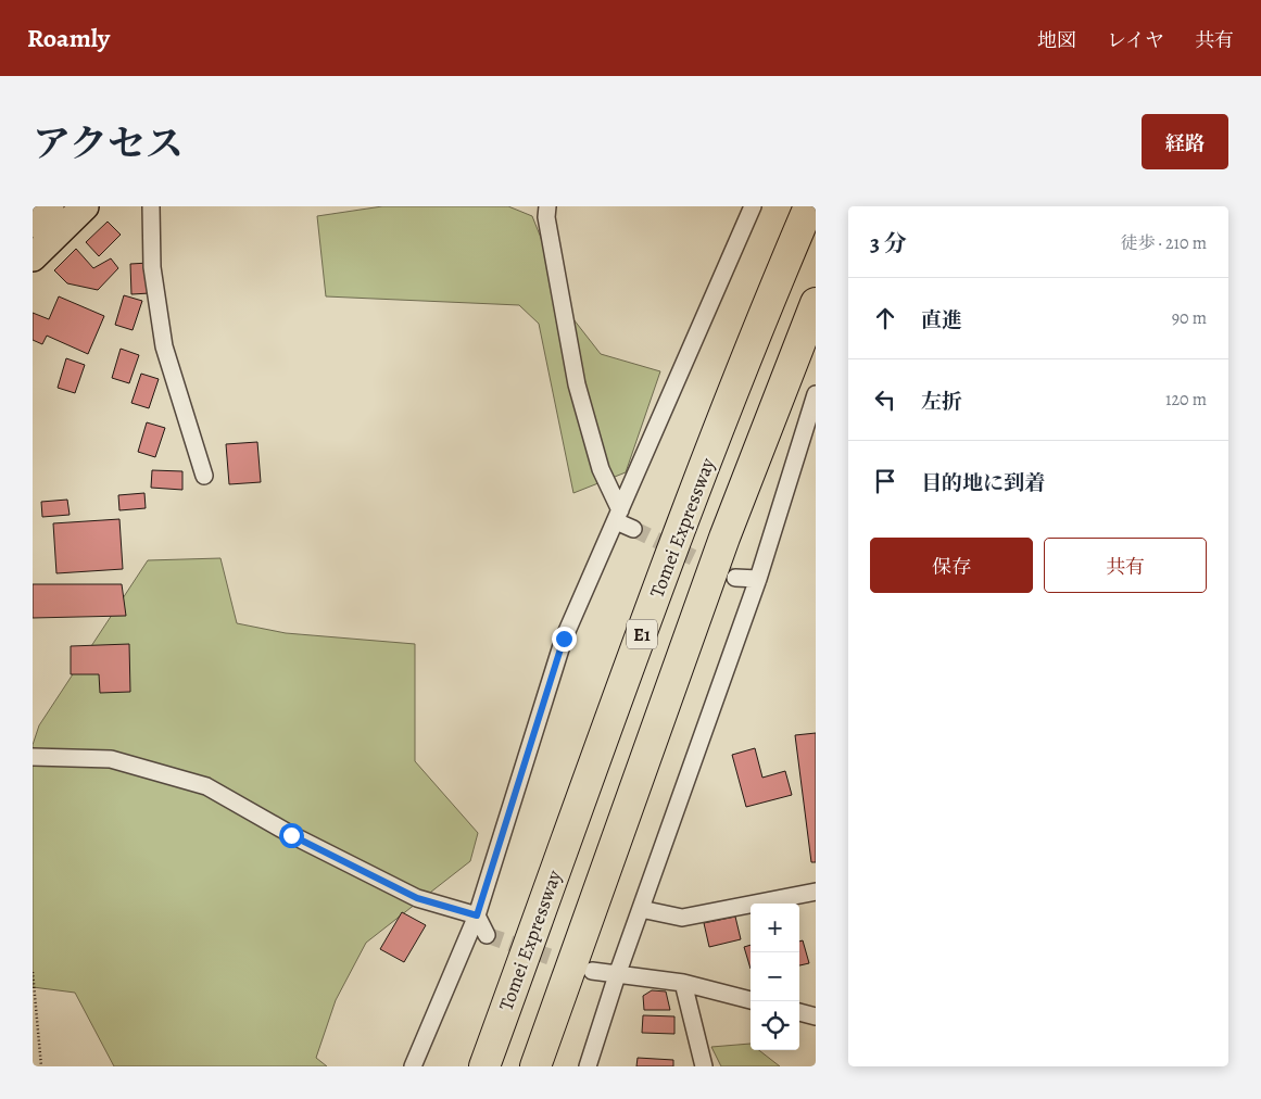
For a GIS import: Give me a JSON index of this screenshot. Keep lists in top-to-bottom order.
{
  "streets": {
    "highway": ["Tomei Expressway", "E1"]
  },
  "page": {
    "header": "Roamly",
    "nav": ["地図", "レイヤ", "共有"],
    "title": "アクセス",
    "buttons": [
      "経路",
      ["保存", "共有"]
    ],
    "heading": ["3 分", "徒歩 · 210 m"],
    "list": [
      ["直進", "90 m"],
      ["左折", "120 m"],
      "目的地に到着"
    ],
    "map_buttons": ["+", "−"]
  }
}
